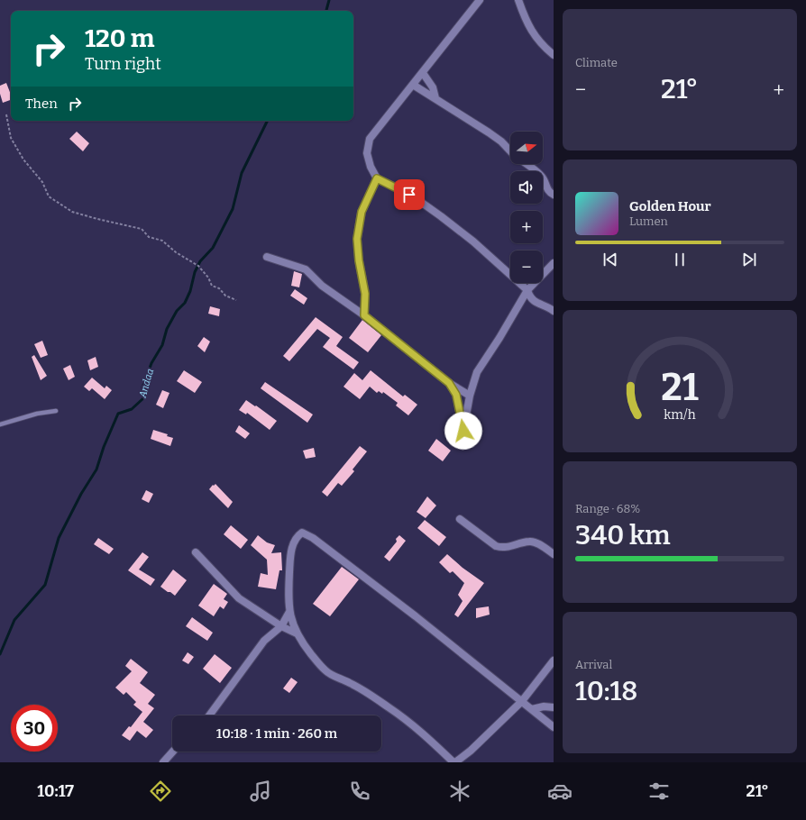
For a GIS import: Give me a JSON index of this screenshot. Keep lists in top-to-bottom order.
{
  "water": ["Andaa"],
  "north": "right",
  "page": {
    "tile": [
      "Climate",
      ["Range · 68%", "340 km"],
      ["Arrival", "10:18"]
    ],
    "turn": ["120 m", "Turn right"],
    "heat": ["−", "21°", "+"],
    "then": "Then",
    "map_buttons": ["+", "−"],
    "song": ["Golden Hour", "Lumen"],
    "limit": "30",
    "trip": "10:18 · 1 min · 260 m",
    "tabs": ["10:17", "21°"],
    "gauge": ["21", "km/h"]
  }
}
